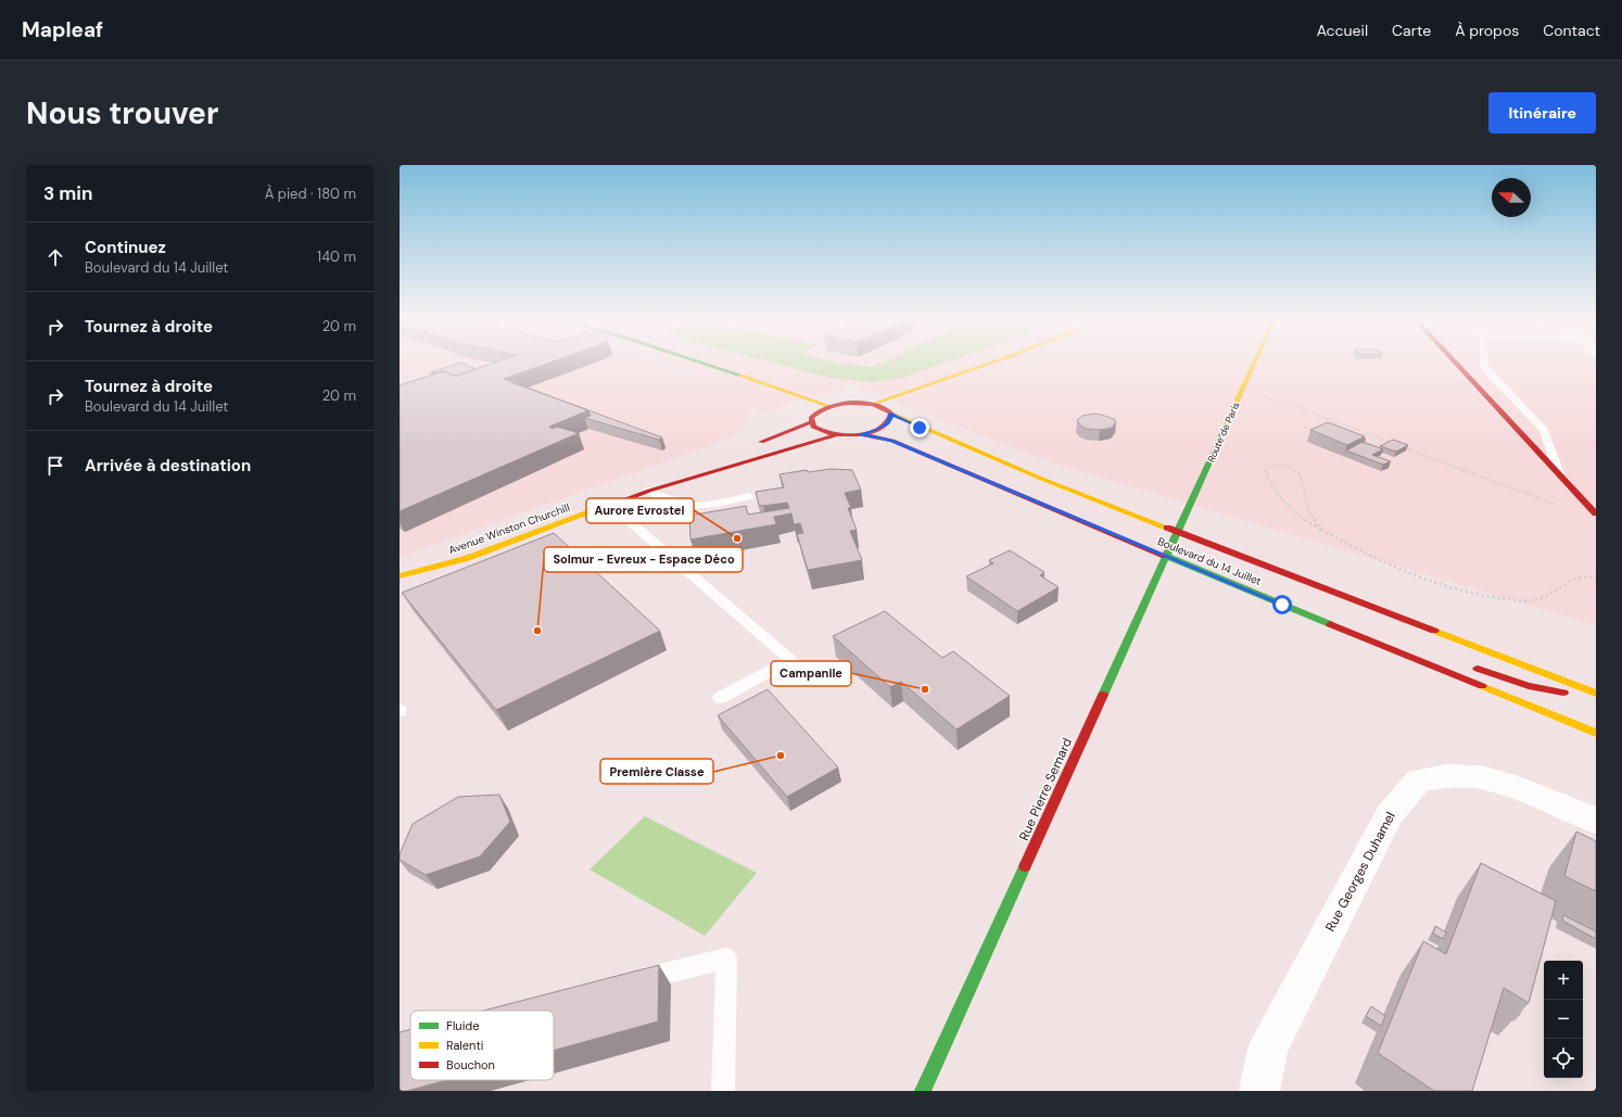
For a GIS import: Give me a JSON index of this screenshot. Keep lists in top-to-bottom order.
{
  "streets": {
    "main road": [
      "Route de Paris",
      "Avenue Winston Churchill",
      "Boulevard du 14 Juillet",
      "Rue Pierre Semard"
    ],
    "street": ["Rue Georges Duhamel"]
  },
  "crossings": [
    ["Route de Paris", "Rue Pierre Semard"]
  ],
  "places": [
    "Aurore Evrostel",
    "Solmur - Evreux - Espace Déco",
    "Campanile",
    "Première Classe"
  ],
  "legend": ["Fluide", "Ralenti", "Bouchon"],
  "north": "left",
  "page": {
    "header": "Mapleaf",
    "nav": [
      "Accueil",
      "Carte",
      "À propos",
      "Contact"
    ],
    "buttons": "Itinéraire",
    "title": "Nous trouver",
    "heading": ["3 min", "À pied · 180 m"],
    "list": [
      ["Continuez", "Boulevard du 14 Juillet", "140 m"],
      ["Tournez à droite", "20 m"],
      ["Tournez à droite", "Boulevard du 14 Juillet", "20 m"],
      "Arrivée à destination"
    ],
    "map_buttons": ["+", "−"]
  }
}
